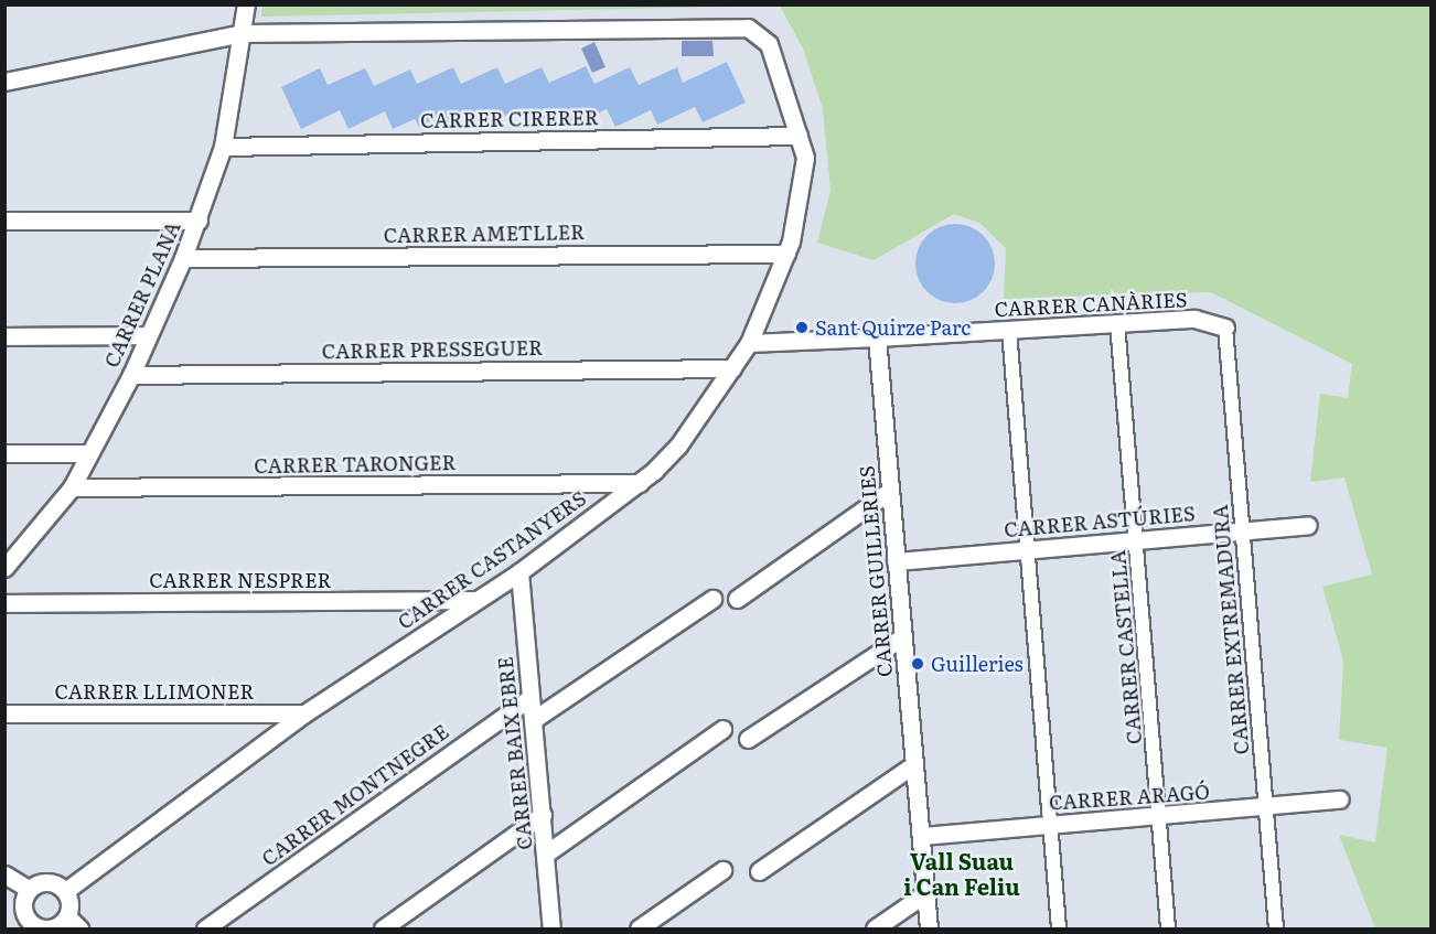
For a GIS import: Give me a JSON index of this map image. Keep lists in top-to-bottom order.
{
  "streets": {
    "street": [
      "CARRER CIRERER",
      "CARRER AMETLLER",
      "CARRER PLANA",
      "CARRER CANÀRIES",
      "CARRER PRESSEGUER",
      "CARRER TARONGER",
      "CARRER ASTÚRIES",
      "CARRER CASTANYERS",
      "CARRER GUILLERIES",
      "CARRER NESPRER",
      "CARRER EXTREMADURA",
      "CARRER CASTELLA",
      "CARRER LLIMONER",
      "CARRER BAIX EBRE",
      "CARRER MONTNEGRE",
      "CARRER ARAGÓ"
    ]
  },
  "crossings": [
    ["CARRER CIRERER", "CARRER PLANA"],
    ["CARRER CIRERER", "CARRER CASTANYERS"],
    ["CARRER AMETLLER", "CARRER PLANA"],
    ["CARRER AMETLLER", "CARRER CASTANYERS"],
    ["CARRER PLANA", "CARRER PRESSEGUER"],
    ["CARRER PLANA", "CARRER TARONGER"],
    ["CARRER PLANA", "CARRER CASTANYERS"],
    ["CARRER CANÀRIES", "CARRER GUILLERIES"],
    ["CARRER CANÀRIES", "CARRER EXTREMADURA"],
    ["CARRER CANÀRIES", "CARRER CASTELLA"],
    ["CARRER PRESSEGUER", "CARRER CASTANYERS"],
    ["CARRER TARONGER", "CARRER CASTANYERS"],
    ["CARRER ASTÚRIES", "CARRER GUILLERIES"],
    ["CARRER ASTÚRIES", "CARRER EXTREMADURA"],
    ["CARRER ASTÚRIES", "CARRER CASTELLA"],
    ["CARRER CASTANYERS", "CARRER NESPRER"],
    ["CARRER CASTANYERS", "CARRER LLIMONER"],
    ["CARRER CASTANYERS", "CARRER BAIX EBRE"],
    ["CARRER GUILLERIES", "CARRER ARAGÓ"],
    ["CARRER EXTREMADURA", "CARRER ARAGÓ"],
    ["CARRER CASTELLA", "CARRER ARAGÓ"],
    ["CARRER BAIX EBRE", "CARRER MONTNEGRE"]
  ],
  "districts": ["Vall Suau i Can Feliu"],
  "places": ["Sant Quirze Parc", "Guilleries"]
}
